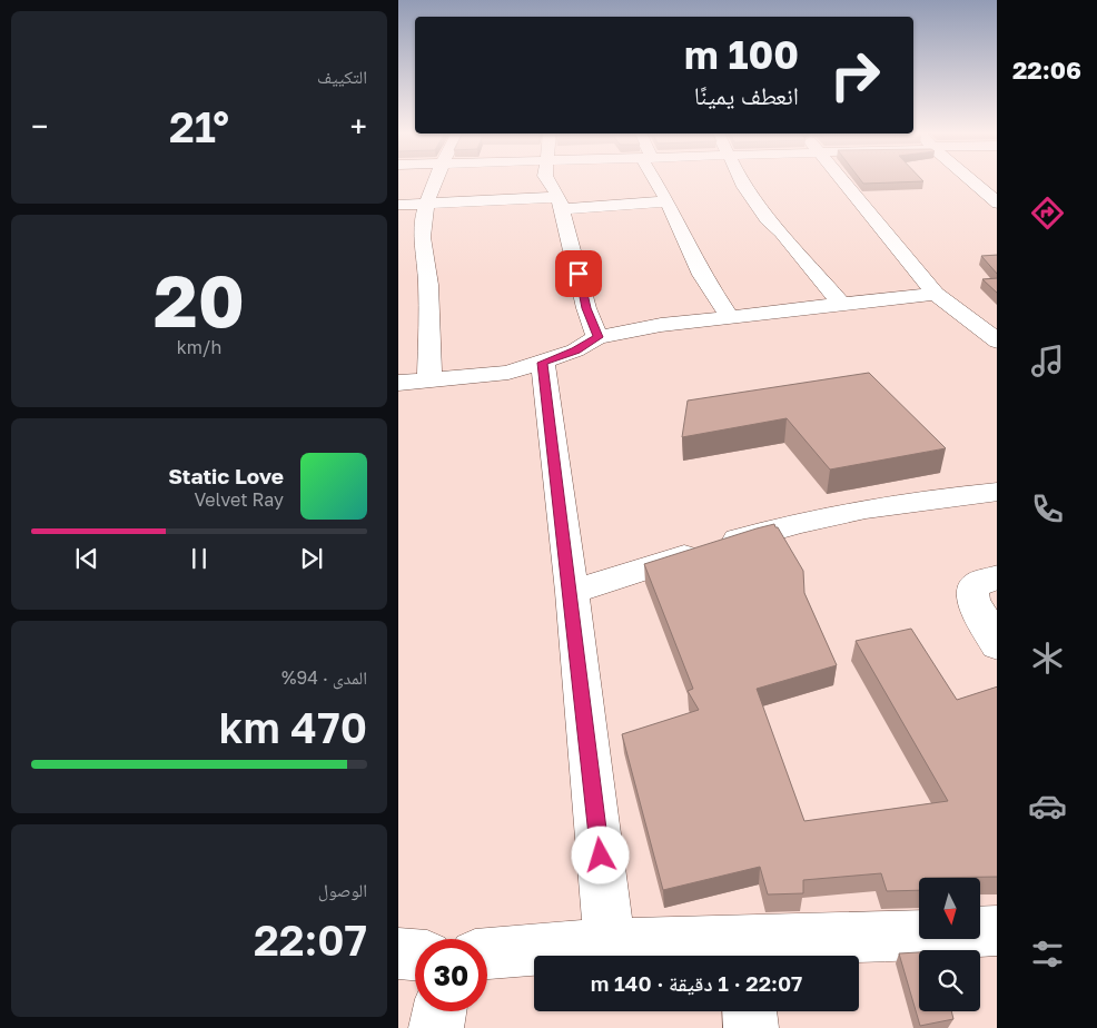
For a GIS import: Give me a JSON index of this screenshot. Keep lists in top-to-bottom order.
{
  "north": "bottom",
  "page": {
    "tabs": "22:06",
    "tile": [
      "التكييف",
      ["20", "km/h"],
      ["المدى · 94%", "470 km"],
      ["الوصول", "22:07"]
    ],
    "turn": ["100 m", "انعطف يمينًا"],
    "heat": ["−", "21°", "+"],
    "song": ["Static Love", "Velvet Ray"],
    "limit": "30",
    "trip": "22:07 · 1 دقيقة · 140 m"
  }
}
